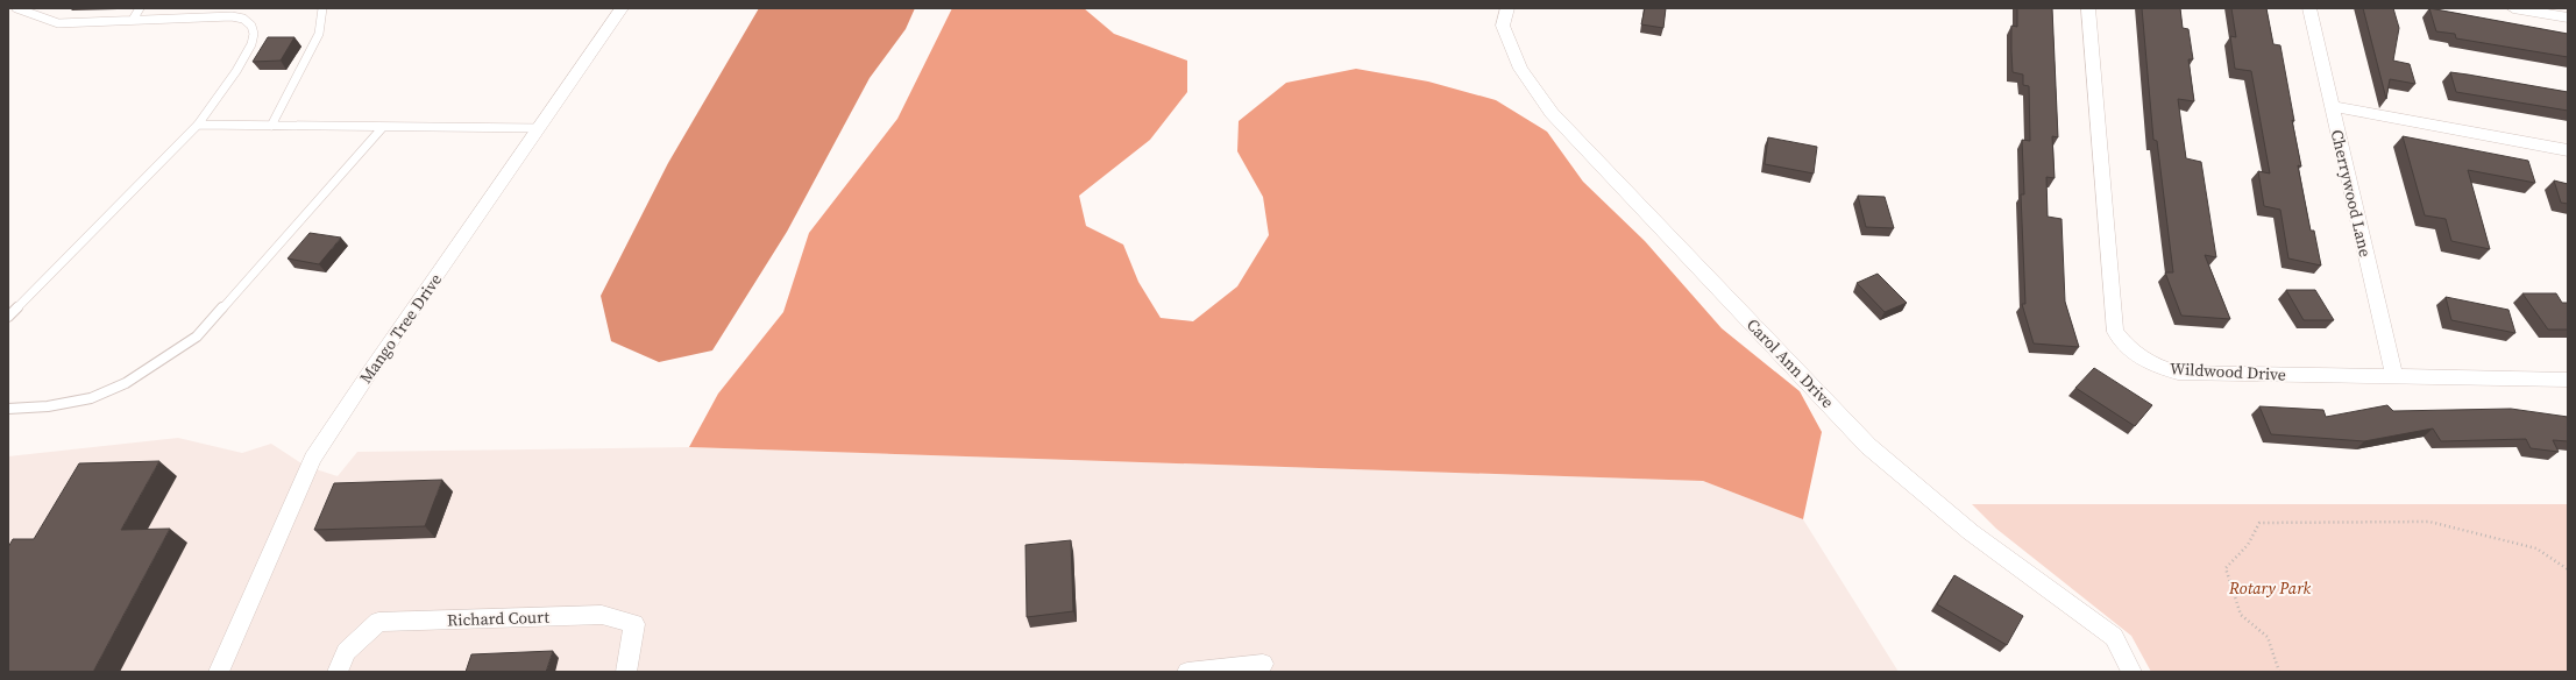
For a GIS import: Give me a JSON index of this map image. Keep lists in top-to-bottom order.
{
  "streets": {
    "street": [
      "Cherrywood Lane",
      "Mango Tree Drive",
      "Carol Ann Drive",
      "Wildwood Drive",
      "Richard Court"
    ]
  },
  "crossings": [
    ["Cherrywood Lane", "Wildwood Drive"]
  ],
  "parks": ["Rotary Park"]
}
